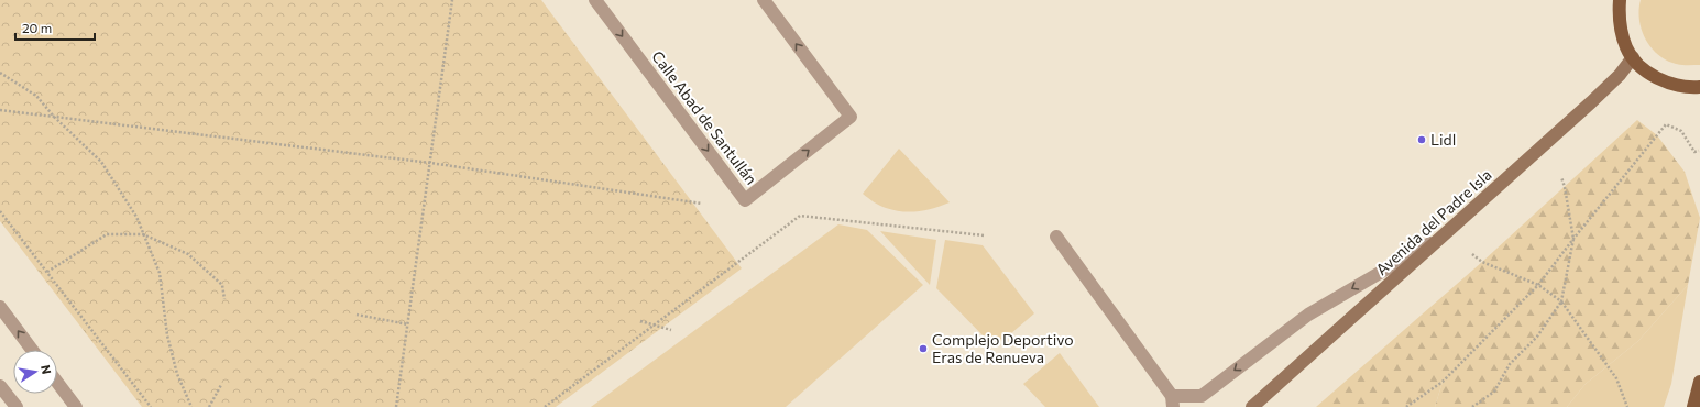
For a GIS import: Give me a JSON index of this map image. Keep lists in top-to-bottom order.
{
  "streets": {
    "main road": ["Avenida del Padre Isla"],
    "street": ["Calle Abad de Santullán"]
  },
  "places": ["Lidl", "Complejo Deportivo Eras de Renueva"],
  "scale_bar": "20 m",
  "north": "right"
}
